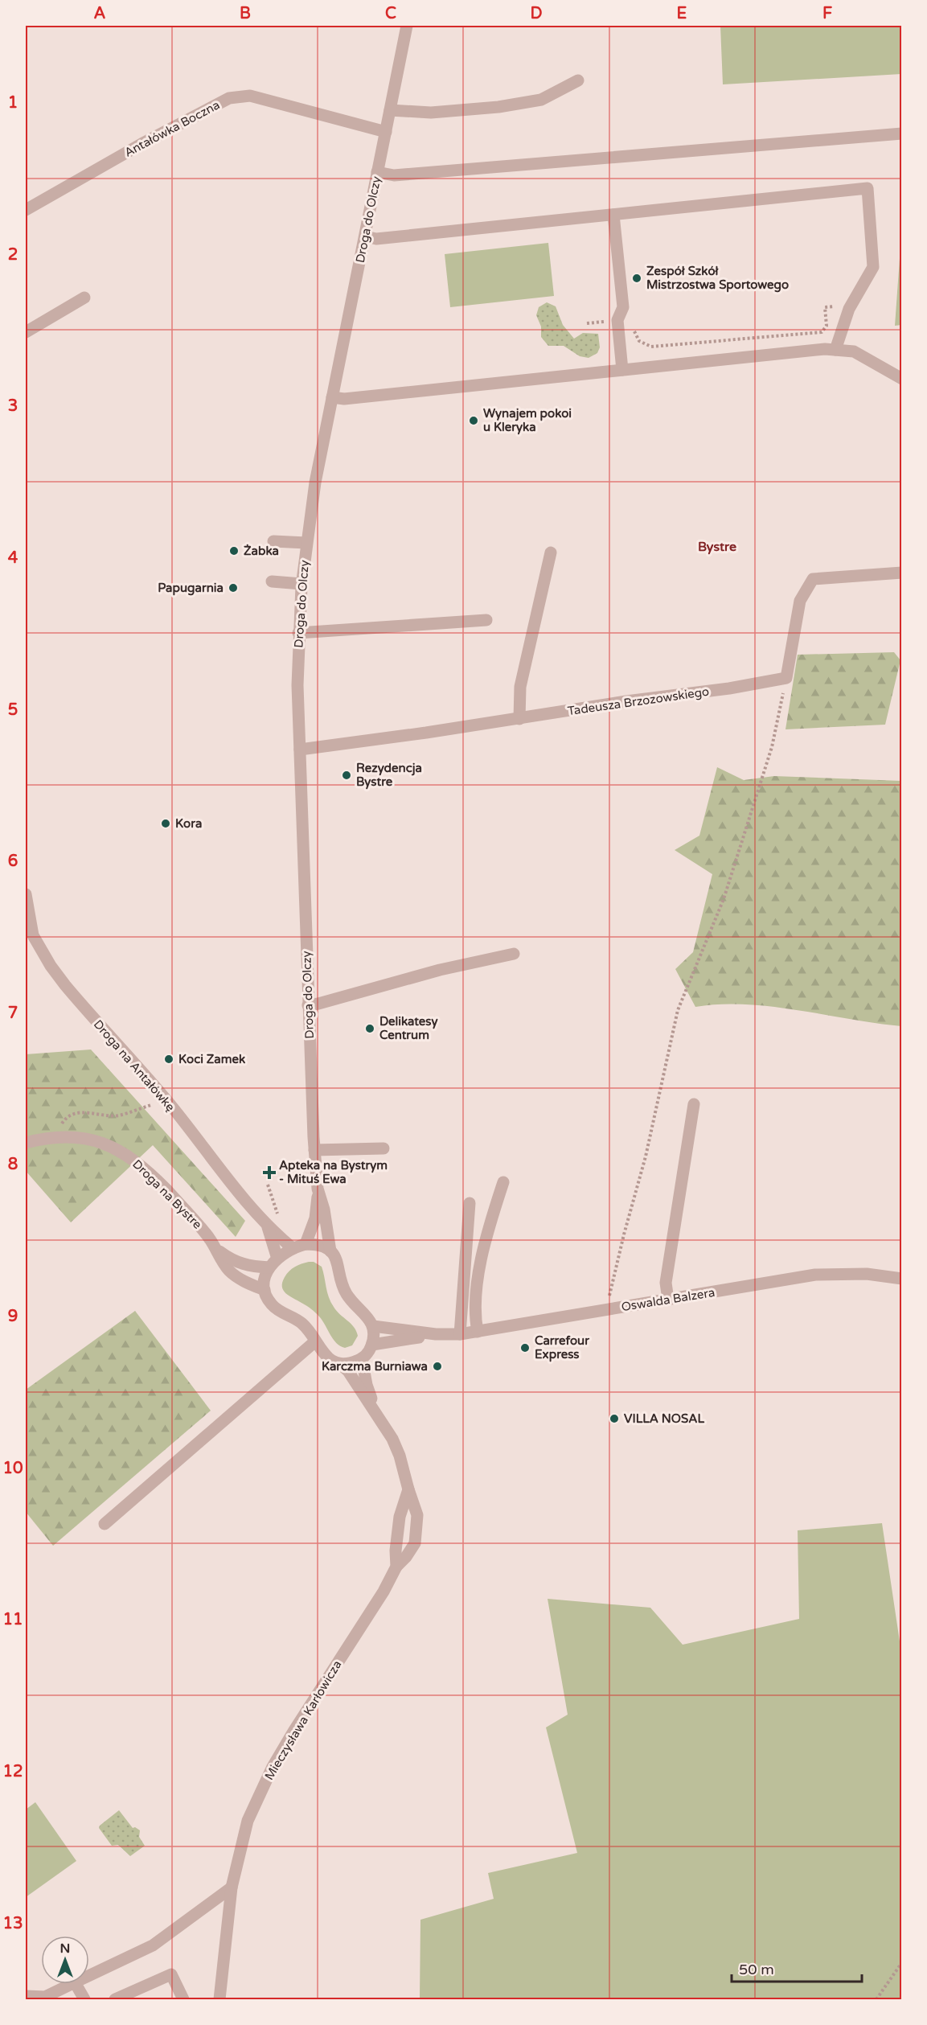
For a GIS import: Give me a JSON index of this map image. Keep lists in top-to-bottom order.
{
  "streets": {
    "street": [
      "Antałówka Boczna",
      "Droga do Olczy",
      "Tadeusza Brzozowskiego",
      "Droga na Antałówkę",
      "Droga na Bystre",
      "Oswalda Balzera",
      "Mieczysława Karłowicza"
    ]
  },
  "crossings": [
    ["Antałówka Boczna", "Droga do Olczy"],
    ["Droga do Olczy", "Tadeusza Brzozowskiego"],
    ["Droga do Olczy", "Oswalda Balzera"],
    ["Droga na Antałówkę", "Droga na Bystre"],
    ["Droga na Bystre", "Mieczysława Karłowicza"]
  ],
  "districts": ["Bystre"],
  "places": {
    "other": [
      "Zespół Szkół Mistrzostwa Sportowego",
      "Wynajem pokoi u Kleryka",
      "Żabka",
      "Papugarnia",
      "Rezydencja Bystre",
      "Kora",
      "Delikatesy Centrum",
      "Koci Zamek",
      "Carrefour Express",
      "Karczma Burniawa",
      "VILLA NOSAL"
    ],
    "health": ["Apteka na Bystrym - Mituś Ewa"]
  },
  "scale_bar": "50 m",
  "north": "top",
  "grid": {
    "columns": [
      "A",
      "B",
      "C",
      "D",
      "E",
      "F"
    ],
    "rows": [
      "1",
      "2",
      "3",
      "4",
      "5",
      "6",
      "7",
      "8",
      "9",
      "10",
      "11",
      "12",
      "13"
    ]
  }
}
